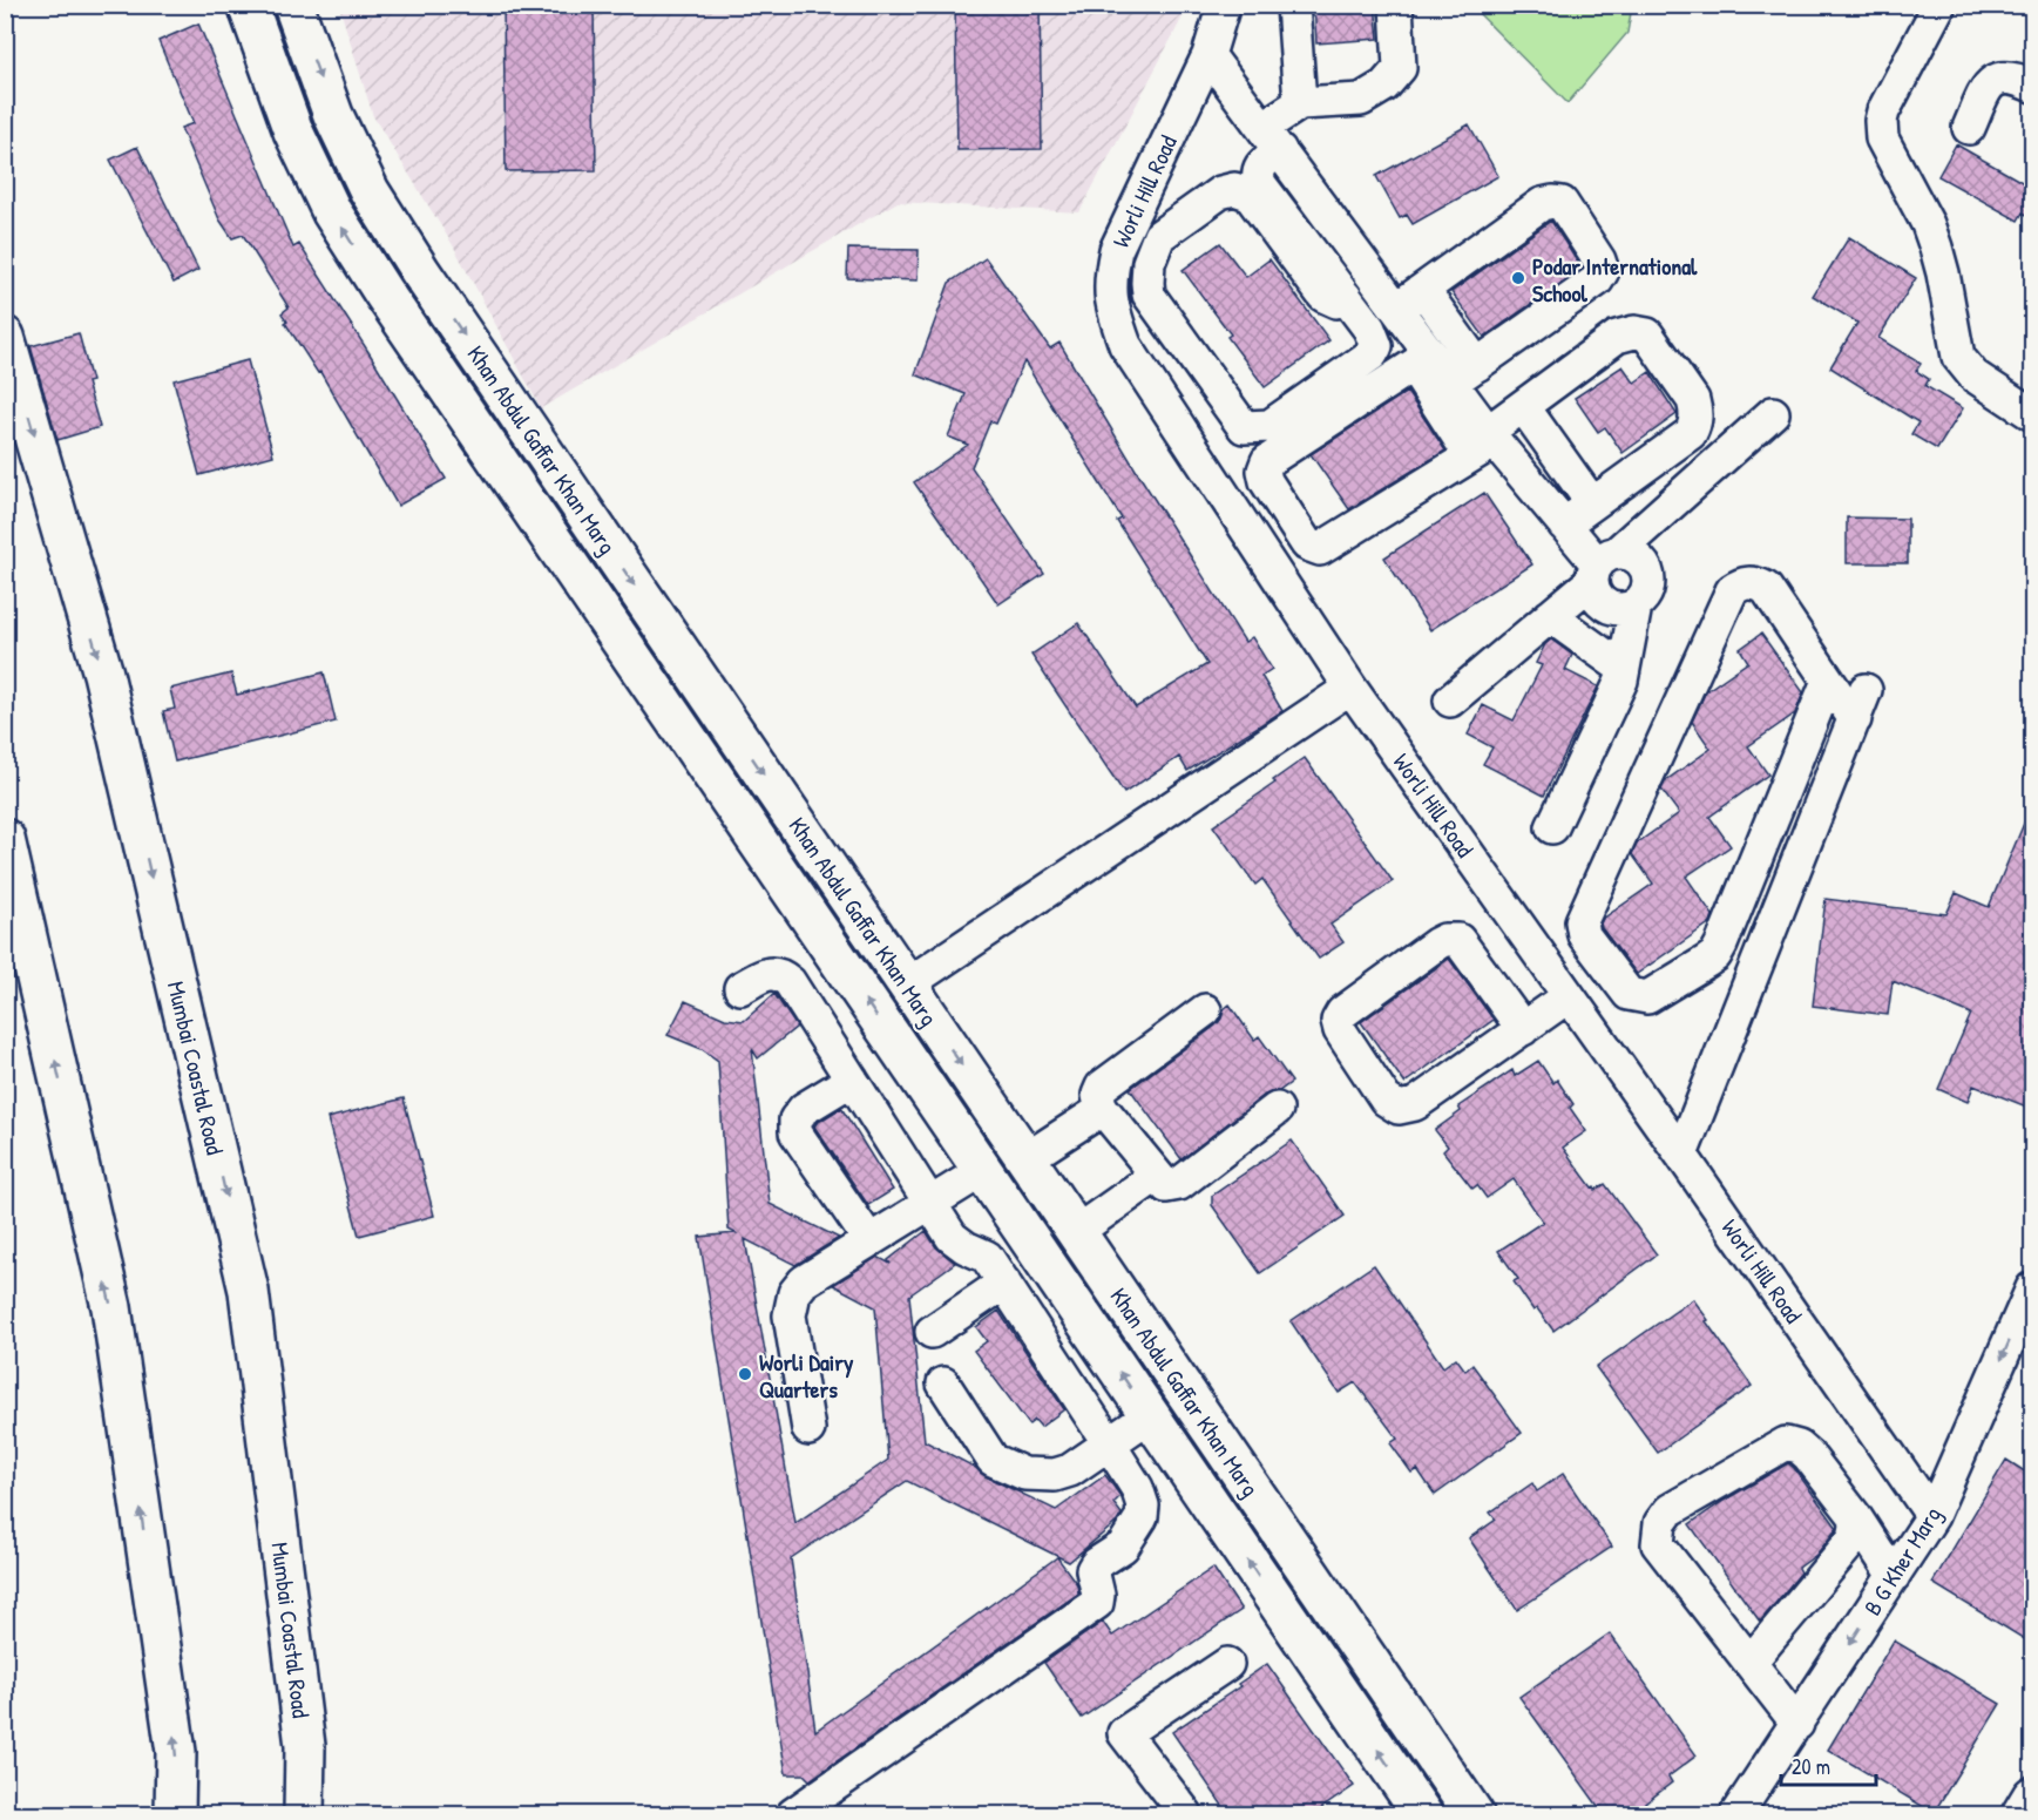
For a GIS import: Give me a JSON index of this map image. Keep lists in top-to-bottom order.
{
  "streets": {
    "main road": ["Khan Abdul Gaffar Khan Marg", "Mumbai Coastal Road"],
    "street": ["Worli Hill Road", "B G Kher Marg"]
  },
  "crossings": [
    ["Worli Hill Road", "B G Kher Marg"]
  ],
  "places": ["Podar International School", "Worli Dairy Quarters"],
  "scale_bar": "20 m"
}
